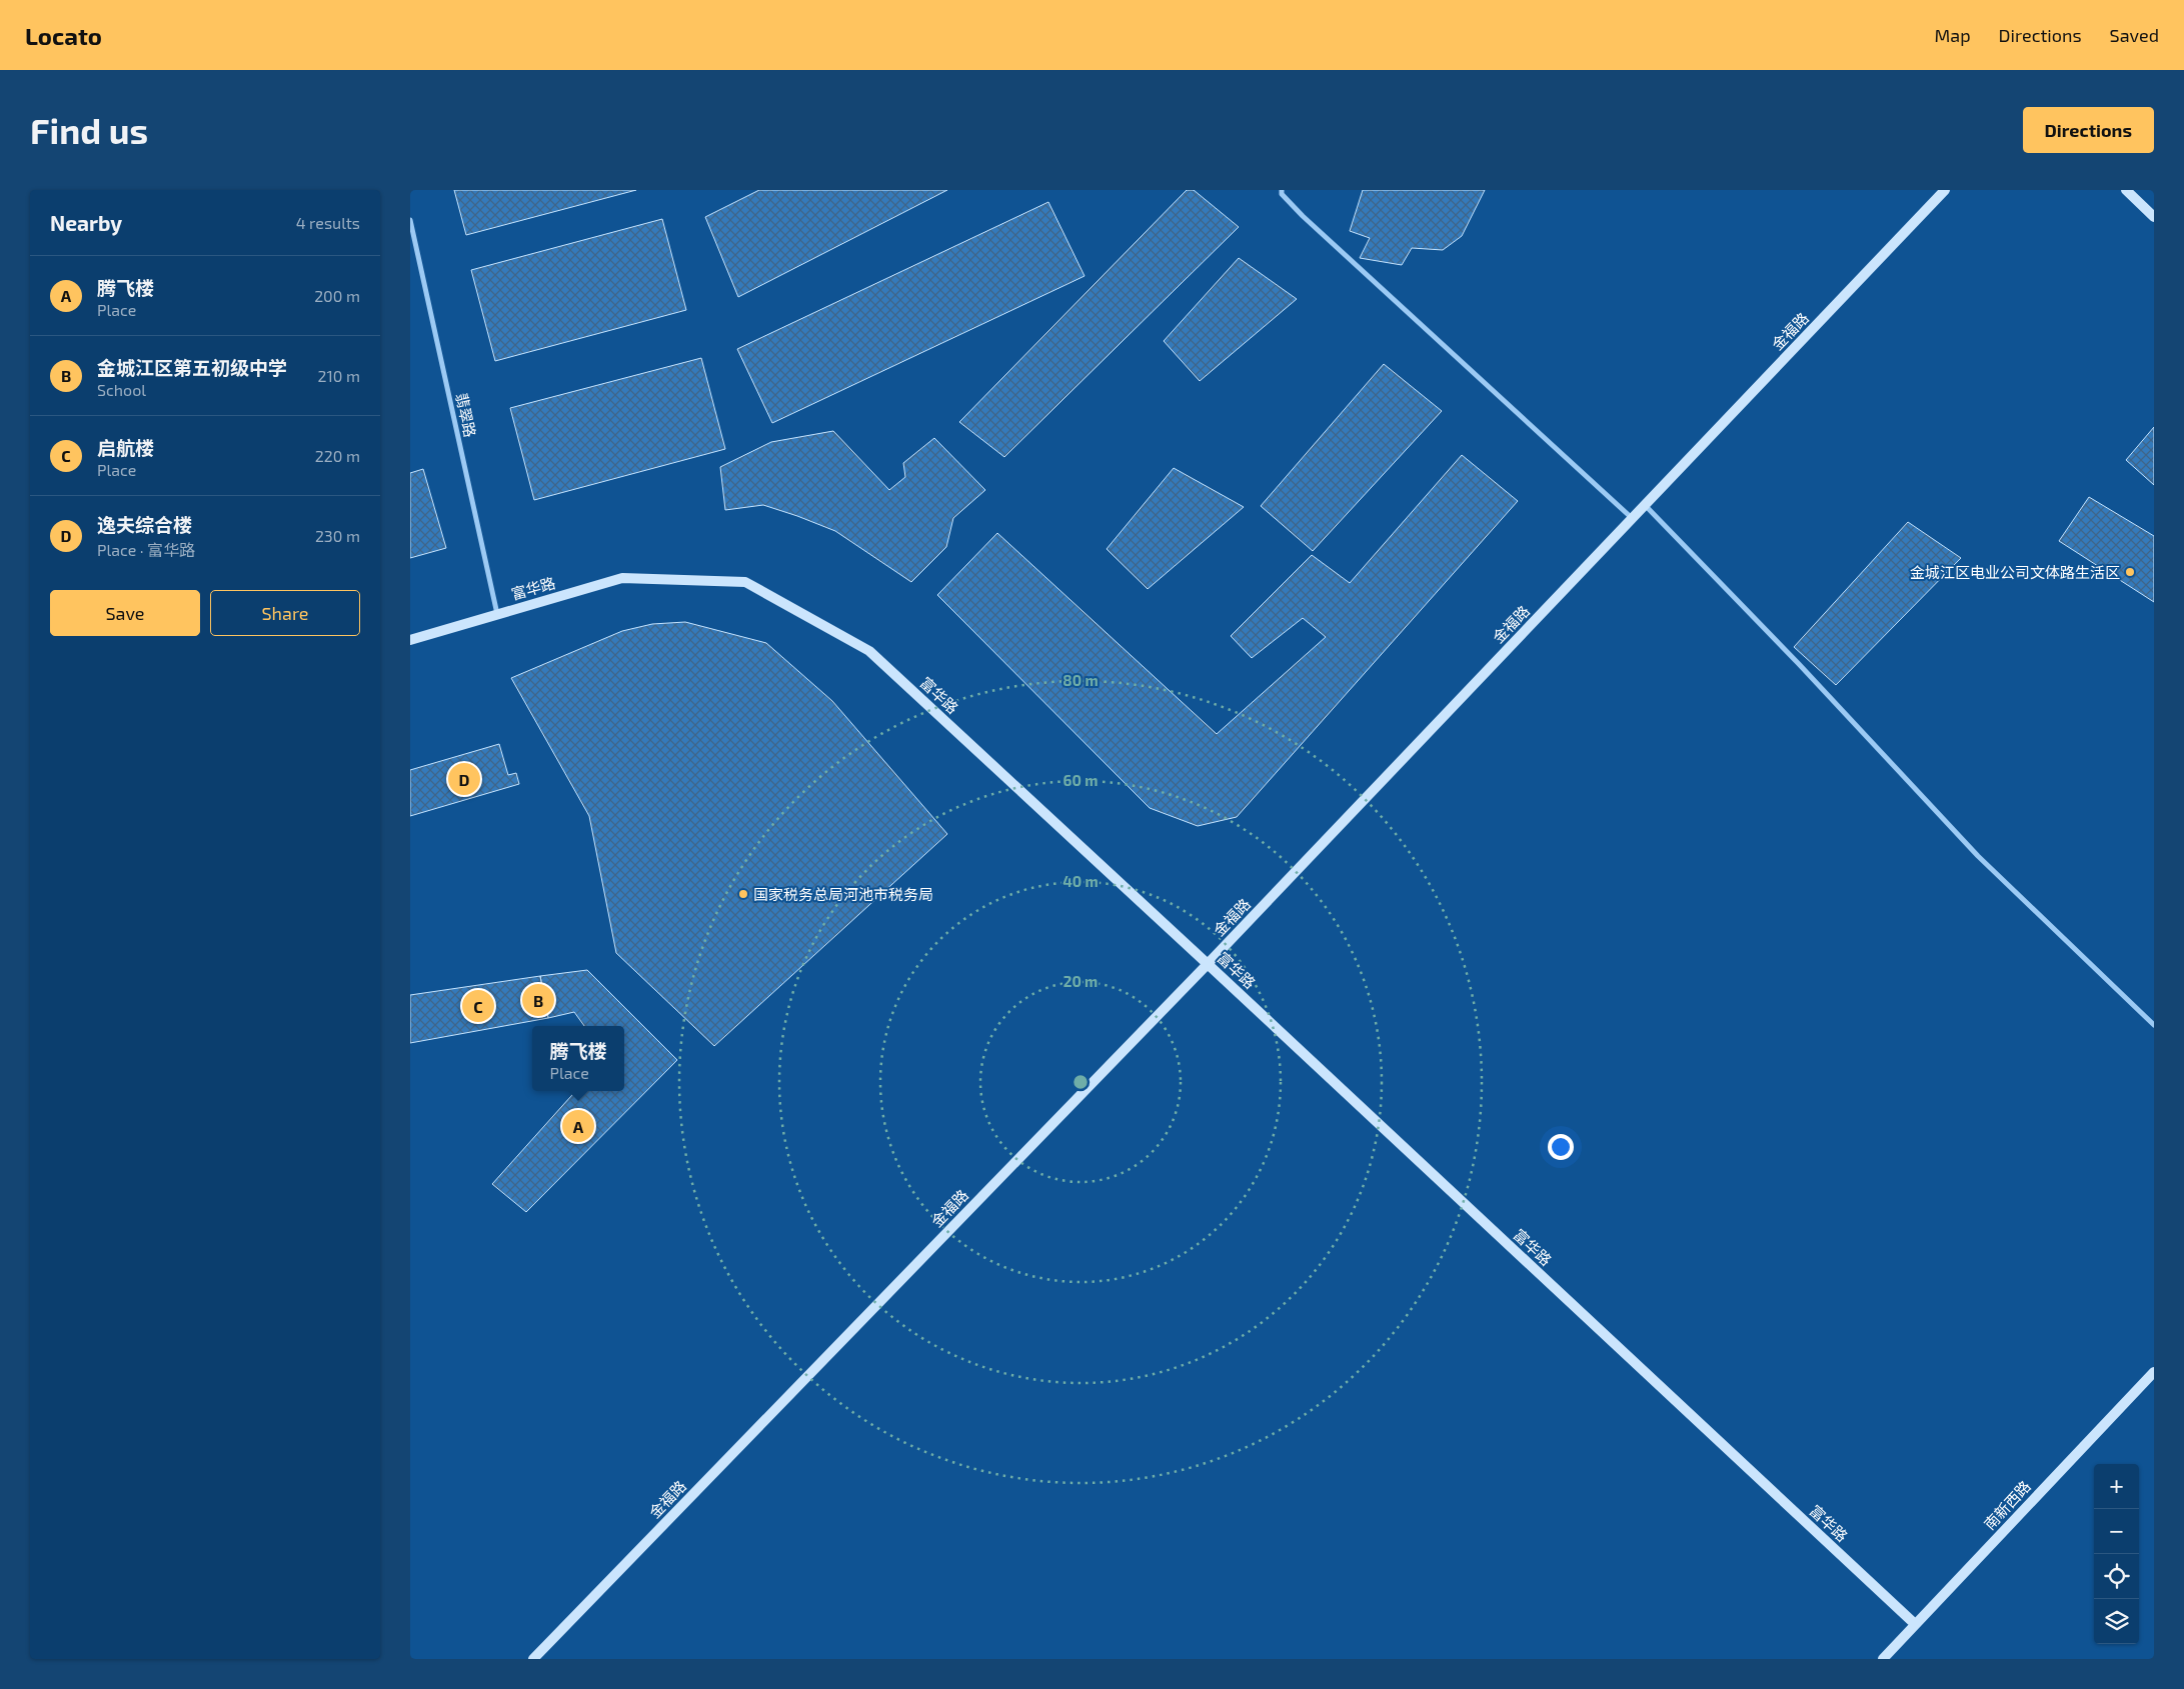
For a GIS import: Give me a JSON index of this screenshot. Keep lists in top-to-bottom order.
{
  "streets": {
    "street": [
      "金福路",
      "翡翠路",
      "富华路",
      "南新西路"
    ]
  },
  "crossings": [
    ["金福路", "富华路"],
    ["翡翠路", "富华路"],
    ["富华路", "南新西路"]
  ],
  "places": ["金城江区电业公司文体路生活区", "国家税务总局河池市税务局"],
  "page": {
    "header": "Locato",
    "nav": ["Map", "Directions", "Saved"],
    "buttons": [
      "Directions",
      ["Save", "Share"]
    ],
    "title": "Find us",
    "heading": ["Nearby", "4 results"],
    "list": [
      {
        "mark": "A",
        "name": "腾飞楼",
        "note": "Place",
        "value": "200 m"
      },
      {
        "mark": "B",
        "name": "金城江区第五初级中学",
        "note": "School",
        "value": "210 m"
      },
      {
        "mark": "C",
        "name": "启航楼",
        "note": "Place",
        "value": "220 m"
      },
      {
        "mark": "D",
        "name": "逸夫综合楼",
        "note": "Place · 富华路",
        "value": "230 m"
      }
    ],
    "pins": [
      "D",
      "B",
      "C",
      "A"
    ],
    "popup": ["腾飞楼", "Place"],
    "map_buttons": ["+", "−"]
  },
  "rings": [
    "80 m",
    "60 m",
    "40 m",
    "20 m"
  ]
}
